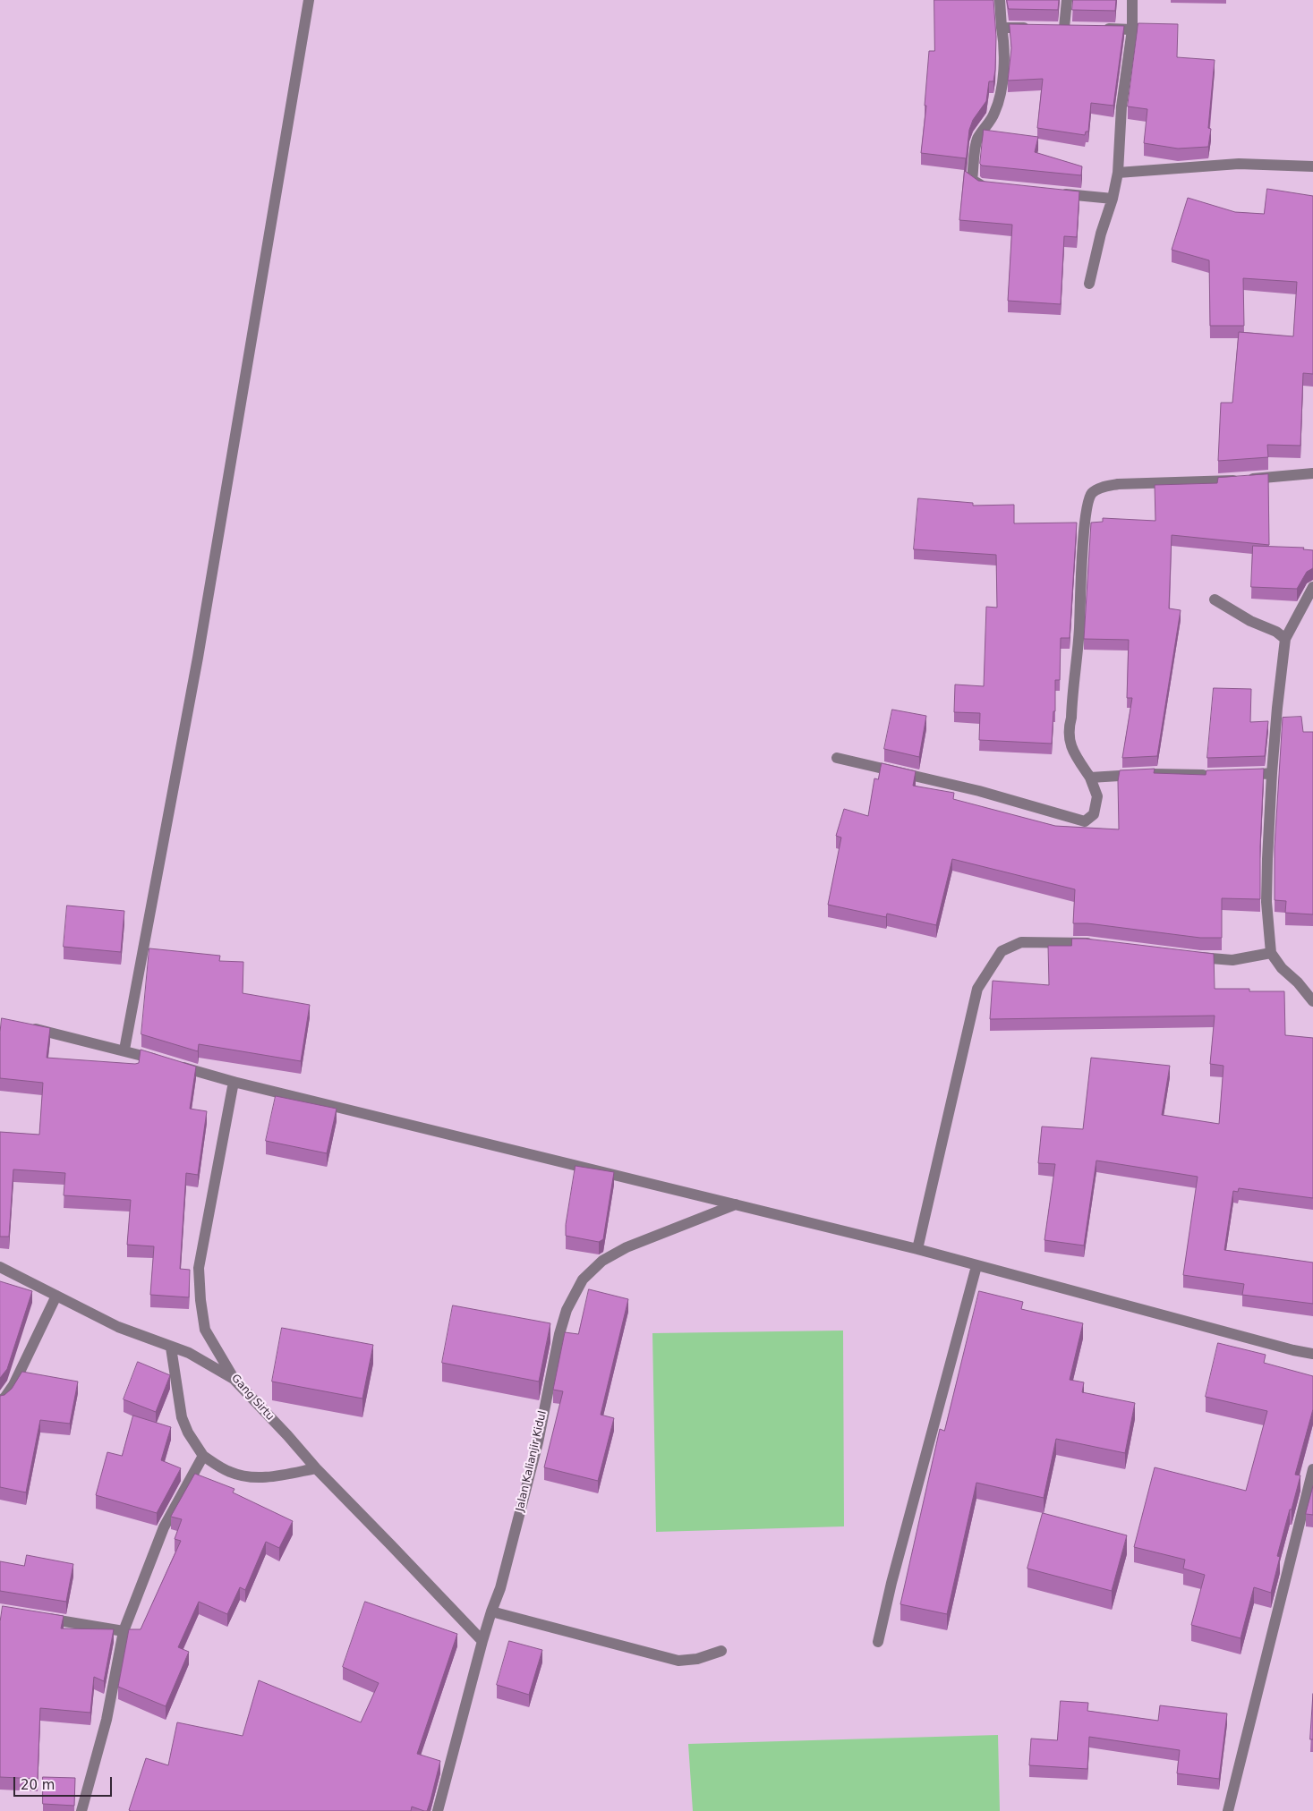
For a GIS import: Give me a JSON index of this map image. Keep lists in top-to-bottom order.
{
  "streets": {
    "street": ["Gang Sirtu", "Jalan Kalianjir Kidul"]
  },
  "crossings": [
    ["Gang Sirtu", "Jalan Kalianjir Kidul"]
  ],
  "scale_bar": "20 m"
}
